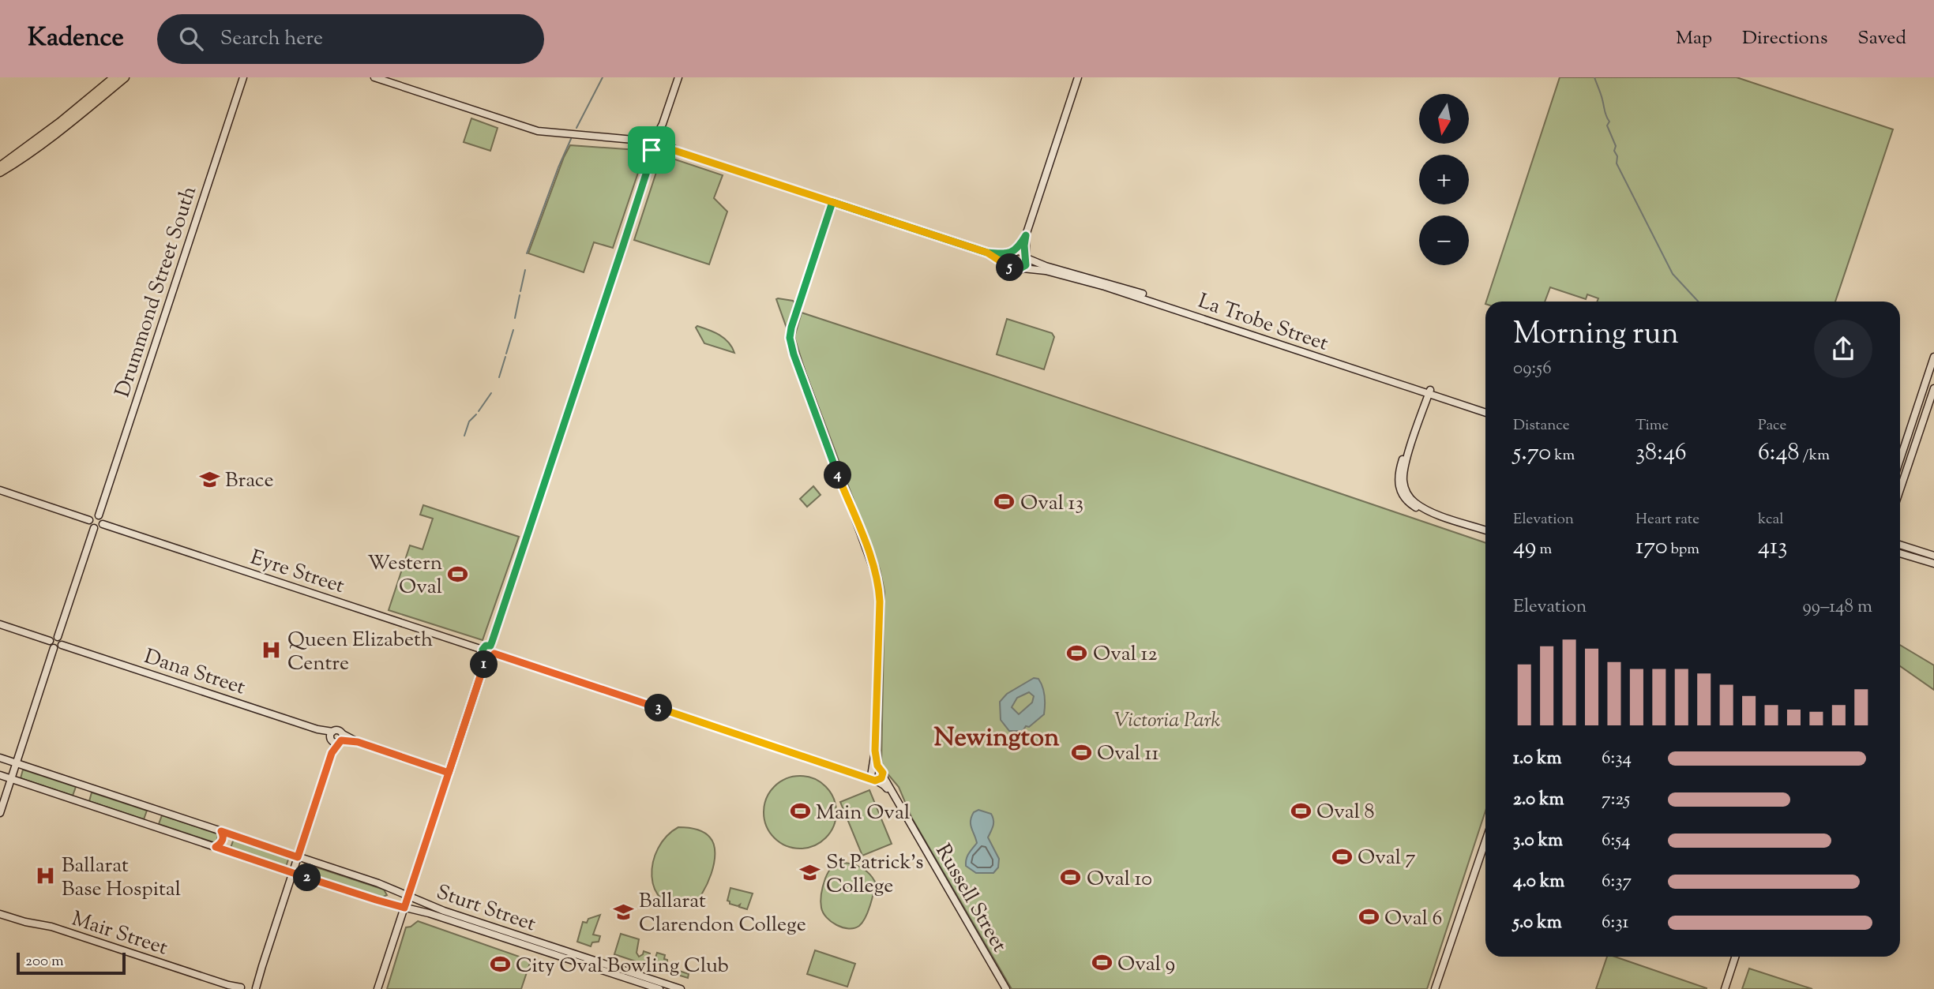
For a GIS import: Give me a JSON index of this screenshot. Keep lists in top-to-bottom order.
{
  "streets": {
    "main road": [
      "Drummond Street South",
      "La Trobe Street",
      "Eyre Street",
      "Dana Street",
      "Russell Street",
      "Sturt Street",
      "Mair Street"
    ]
  },
  "crossings": [
    ["Drummond Street South", "Eyre Street"]
  ],
  "districts": ["Newington"],
  "parks": ["Victoria Park"],
  "places": {
    "school or university": ["Brace", "St Patrick's College", "Ballarat Clarendon College"],
    "sports": [
      "Oval 13",
      "Western Oval",
      "Oval 12",
      "Oval 11",
      "Oval 8",
      "Main Oval",
      "Oval 7",
      "Oval 10",
      "Oval 6",
      "Oval 9",
      "City Oval Bowling Club"
    ],
    "hospital": ["Queen Elizabeth Centre", "Ballarat Base Hospital"]
  },
  "scale_bar": "200 m",
  "north": "bottom",
  "page": {
    "header": "Kadence",
    "search": "Search here",
    "nav": ["Map", "Directions", "Saved"],
    "map_buttons": ["+", "−"],
    "pins": [
      "5",
      "4",
      "1",
      "3",
      "2"
    ],
    "heading": ["Morning run", "09:56"],
    "stats": [
      ["Distance", "5.70 km"],
      ["Time", "38:46"],
      ["Pace", "6:48 /km"],
      ["Elevation", "49 m"],
      ["Heart rate", "170 bpm"],
      ["kcal", "413"]
    ],
    "chart": ["Elevation", "99–148 m"],
    "list": [
      {
        "name": "1.0 km",
        "note": "6:34"
      },
      {
        "name": "2.0 km",
        "note": "7:25"
      },
      {
        "name": "3.0 km",
        "note": "6:54"
      },
      {
        "name": "4.0 km",
        "note": "6:37"
      },
      {
        "name": "5.0 km",
        "note": "6:31"
      }
    ],
    "scale": "200 m"
  }
}
